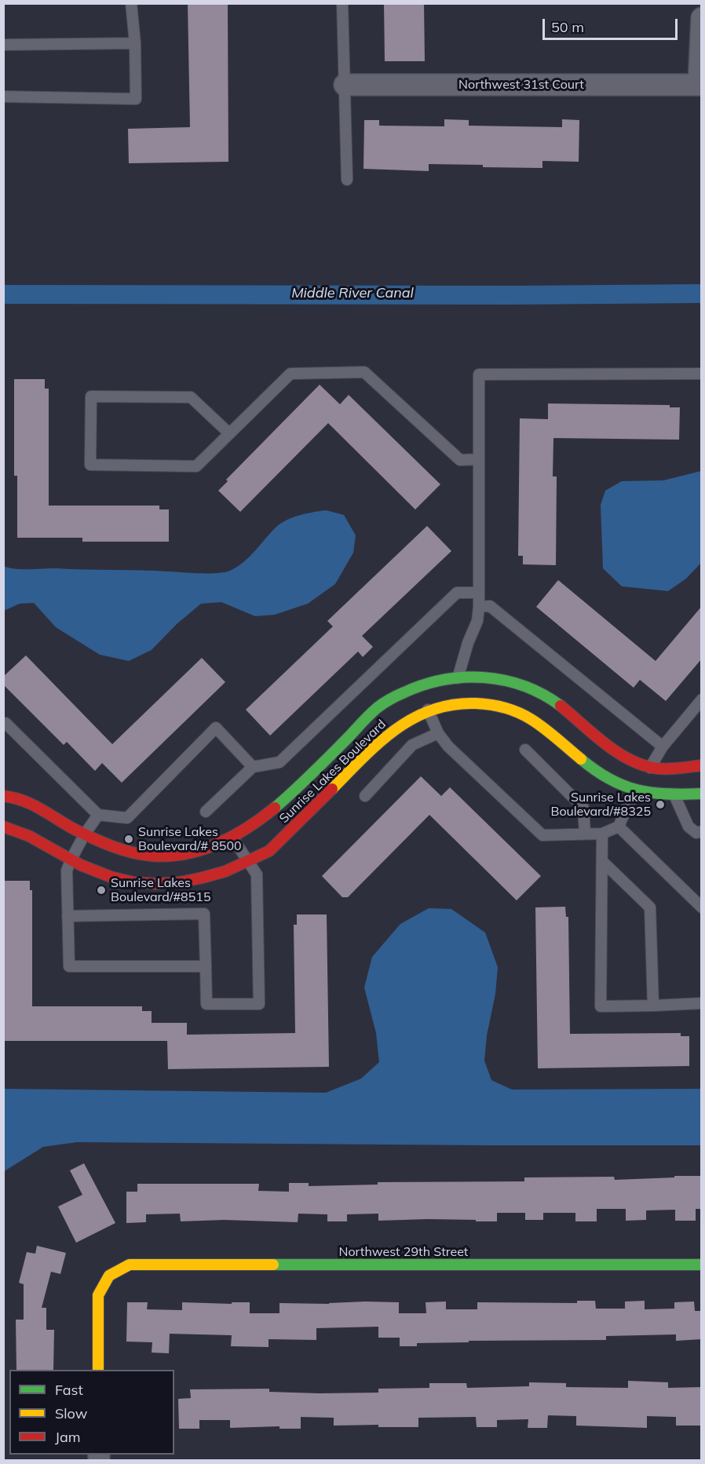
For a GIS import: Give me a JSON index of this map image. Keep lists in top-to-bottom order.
{
  "streets": {
    "street": ["Northwest 31st Court", "Sunrise Lakes Boulevard", "Northwest 29th Street"]
  },
  "water": ["Middle River Canal"],
  "places": ["Sunrise Lakes Boulevard/#8325", "Sunrise Lakes Boulevard/# 8500", "Sunrise Lakes Boulevard/#8515"],
  "legend": ["Fast", "Slow", "Jam"],
  "scale_bar": "50 m"
}
